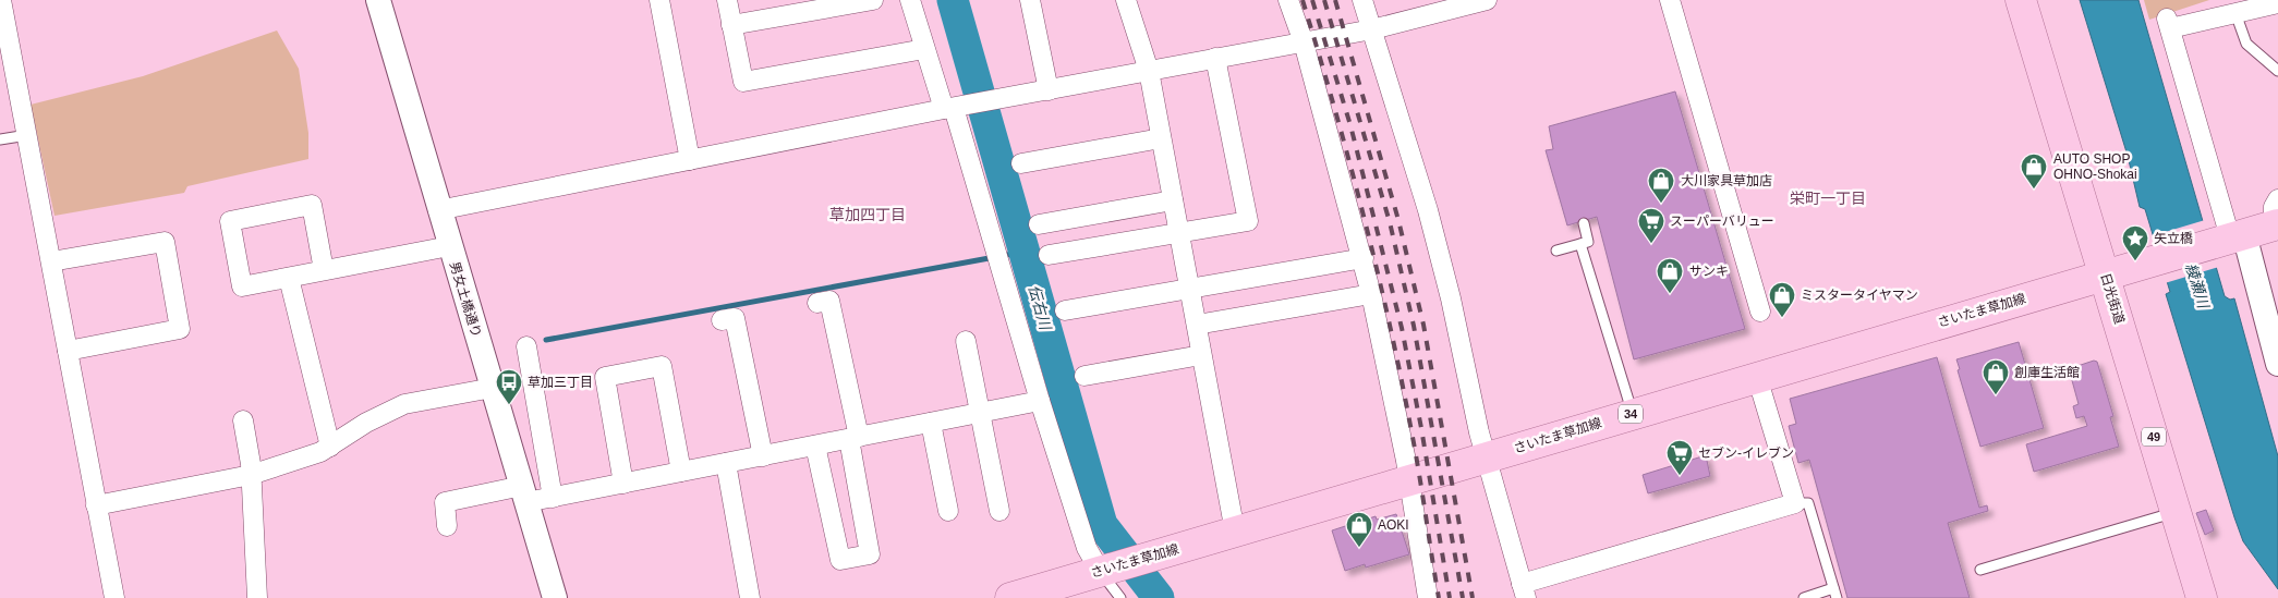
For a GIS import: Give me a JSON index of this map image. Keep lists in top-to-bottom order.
{
  "streets": {
    "main road": [
      "日光街道",
      "さいたま草加線",
      "34",
      "49"
    ],
    "street": ["男女土橋通り"]
  },
  "crossings": [
    ["日光街道", "さいたま草加線"]
  ],
  "districts": ["栄町一丁目", "草加四丁目"],
  "water": ["綾瀬川", "伝右川"],
  "places": {
    "shop": [
      "AUTO SHOP OHNO-Shokai",
      "大川家具草加店",
      "サンキ",
      "ミスタータイヤマン",
      "創庫生活館",
      "AOKI"
    ],
    "supermarket": ["スーパーバリュー", "セブン-イレブン"],
    "place": ["矢立橋"],
    "bus stop": ["草加三丁目"]
  }
}
